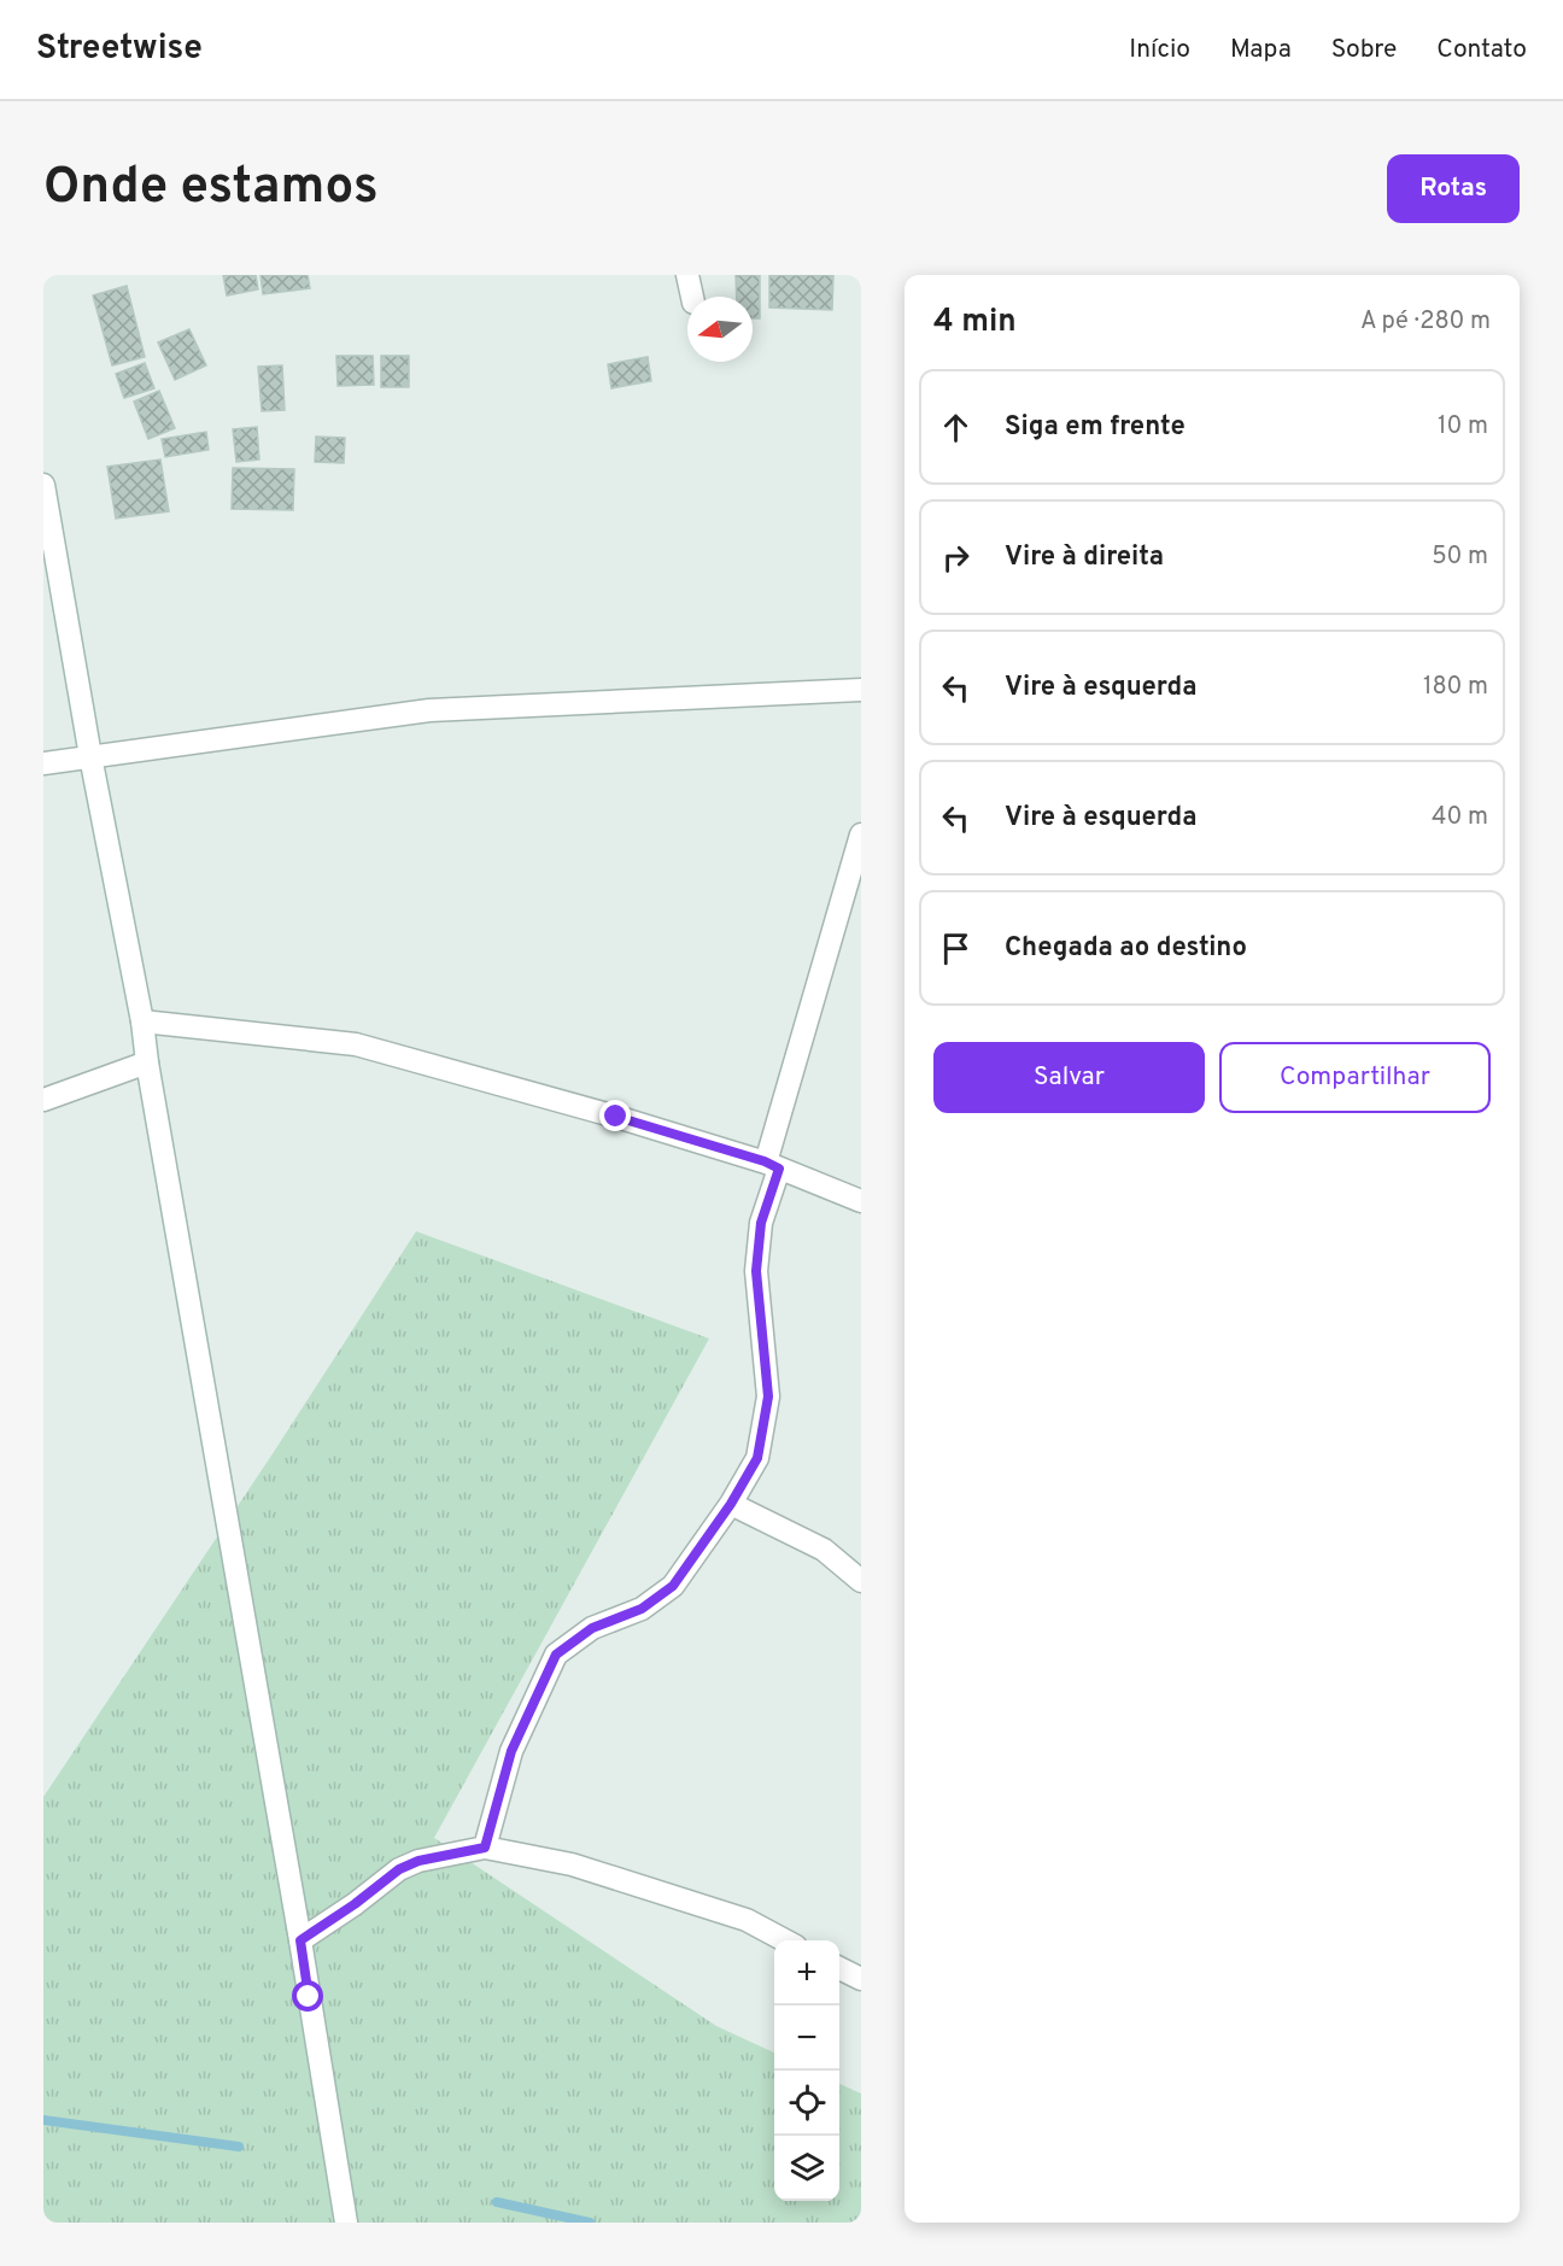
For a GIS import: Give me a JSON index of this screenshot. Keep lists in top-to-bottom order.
{
  "north": "left",
  "page": {
    "header": "Streetwise",
    "nav": [
      "Início",
      "Mapa",
      "Sobre",
      "Contato"
    ],
    "buttons": [
      "Rotas",
      ["Salvar", "Compartilhar"]
    ],
    "title": "Onde estamos",
    "heading": ["4 min", "A pé · 280 m"],
    "list": [
      ["Siga em frente", "10 m"],
      ["Vire à direita", "50 m"],
      ["Vire à esquerda", "180 m"],
      ["Vire à esquerda", "40 m"],
      "Chegada ao destino"
    ],
    "map_buttons": ["+", "−"]
  }
}
